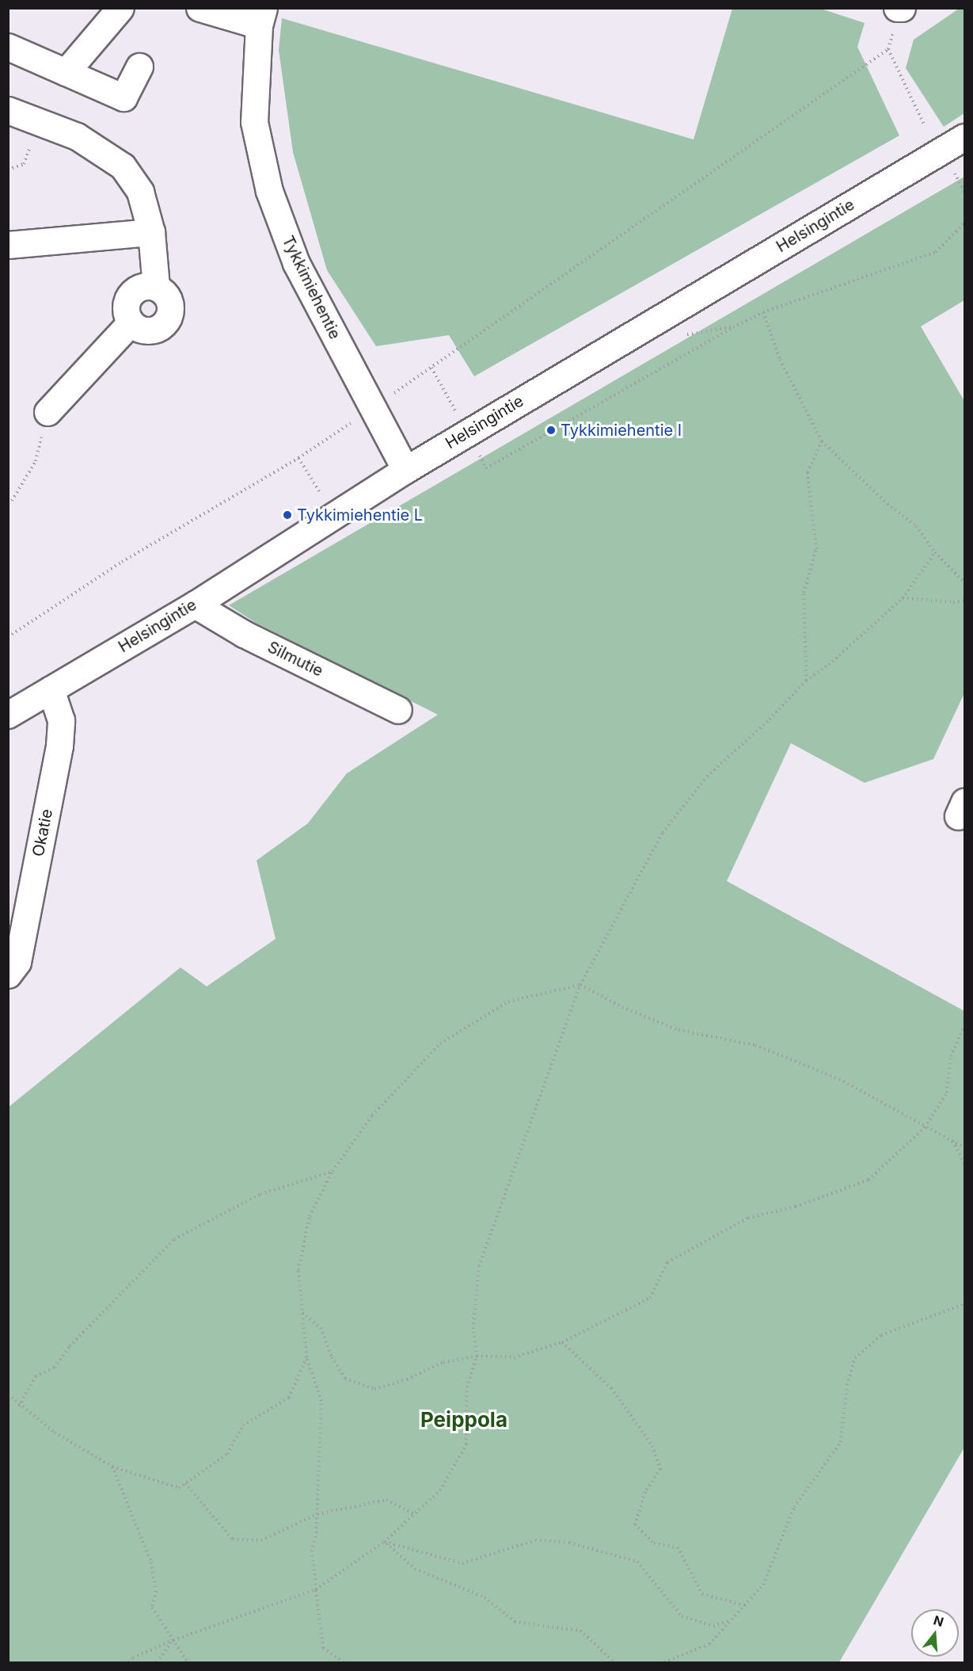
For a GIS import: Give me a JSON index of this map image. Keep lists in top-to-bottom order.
{
  "streets": {
    "main road": [
      "Helsingintie",
      "Tykkimiehentie",
      "Silmutie",
      "Okatie"
    ]
  },
  "crossings": [
    ["Helsingintie", "Tykkimiehentie"],
    ["Helsingintie", "Silmutie"],
    ["Helsingintie", "Okatie"]
  ],
  "districts": ["Peippola"],
  "places": ["Tykkimiehentie I", "Tykkimiehentie L"],
  "north": "top"
}
